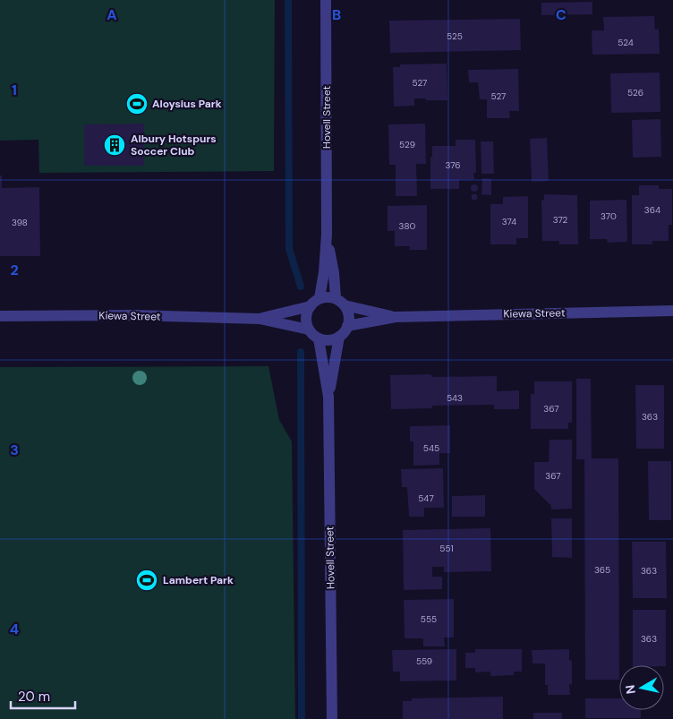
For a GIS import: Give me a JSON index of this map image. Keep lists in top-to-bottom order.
{
  "streets": {
    "street": ["Hovell Street", "Kiewa Street"]
  },
  "crossings": [
    ["Hovell Street", "Kiewa Street"]
  ],
  "places": {
    "sports": ["Aloysius Park", "Lambert Park"],
    "building": ["Albury Hotspurs Soccer Club"]
  },
  "house_numbers": [
    "525",
    "524",
    "527",
    "526",
    "527",
    "529",
    "376",
    "364",
    "370",
    "372",
    "374",
    "398",
    "380",
    "543",
    "367",
    "363",
    "545",
    "367",
    "547",
    "551",
    "365",
    "363",
    "555",
    "363",
    "559"
  ],
  "scale_bar": "20 m",
  "north": "left",
  "grid": {
    "columns": ["A", "B", "C"],
    "rows": [
      "1",
      "2",
      "3",
      "4"
    ]
  }
}
